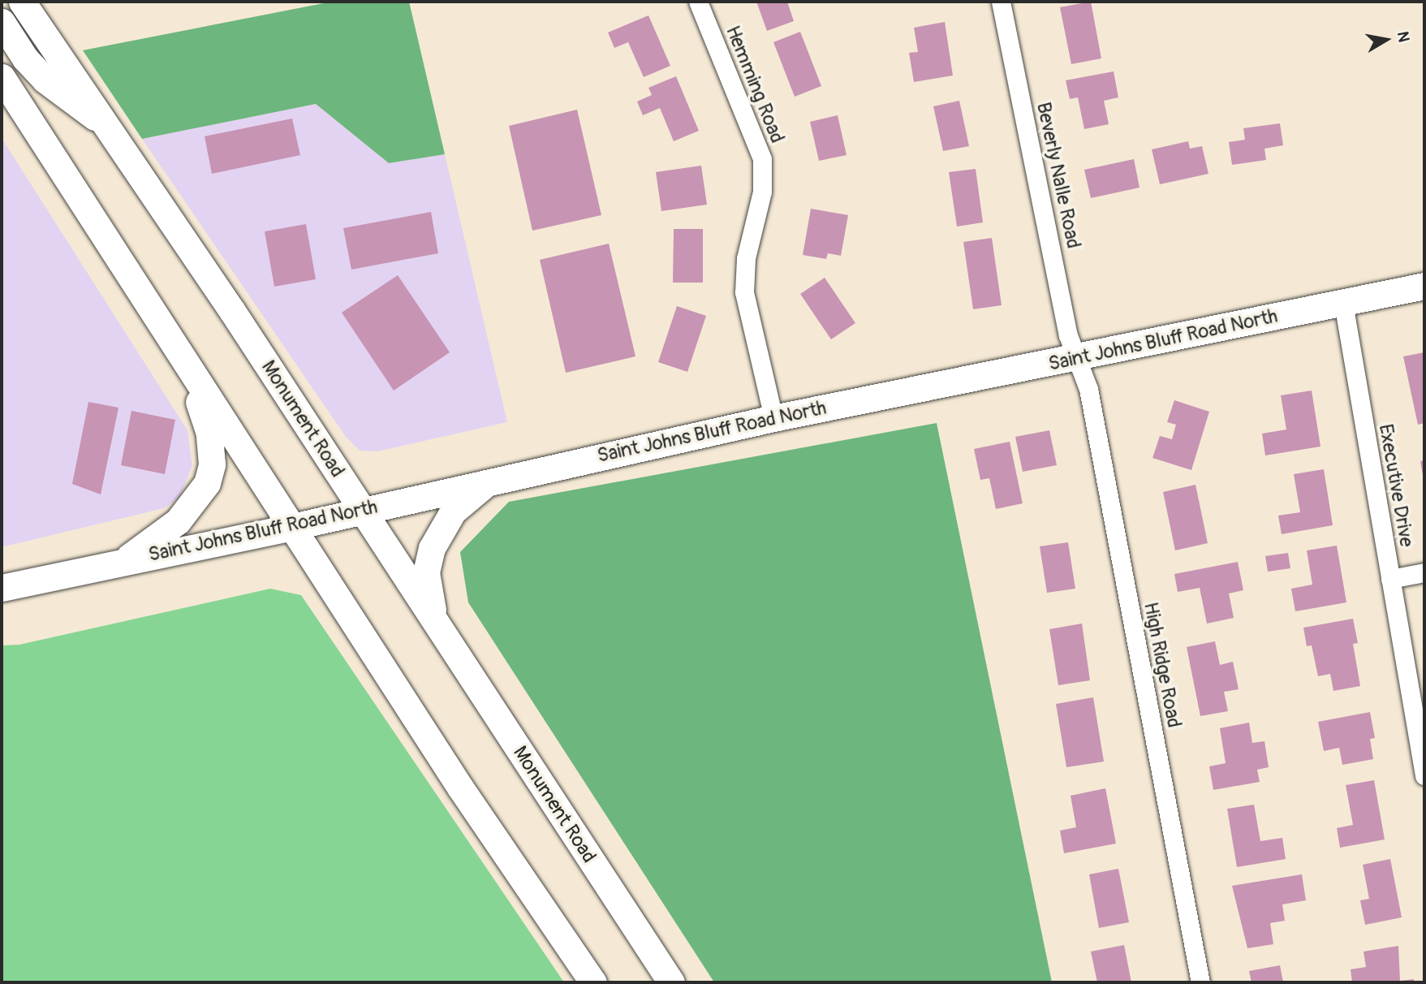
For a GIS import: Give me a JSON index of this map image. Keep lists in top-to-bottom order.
{
  "streets": {
    "main road": ["Saint Johns Bluff Road North", "Monument Road"],
    "street": [
      "Hemming Road",
      "Beverly Nalle Road",
      "Executive Drive",
      "High Ridge Road"
    ]
  },
  "crossings": [
    ["Hemming Road", "Saint Johns Bluff Road North"],
    ["Beverly Nalle Road", "Saint Johns Bluff Road North"],
    ["Beverly Nalle Road", "High Ridge Road"],
    ["Saint Johns Bluff Road North", "Monument Road"],
    ["Saint Johns Bluff Road North", "Executive Drive"],
    ["Saint Johns Bluff Road North", "High Ridge Road"]
  ],
  "north": "right"
}
